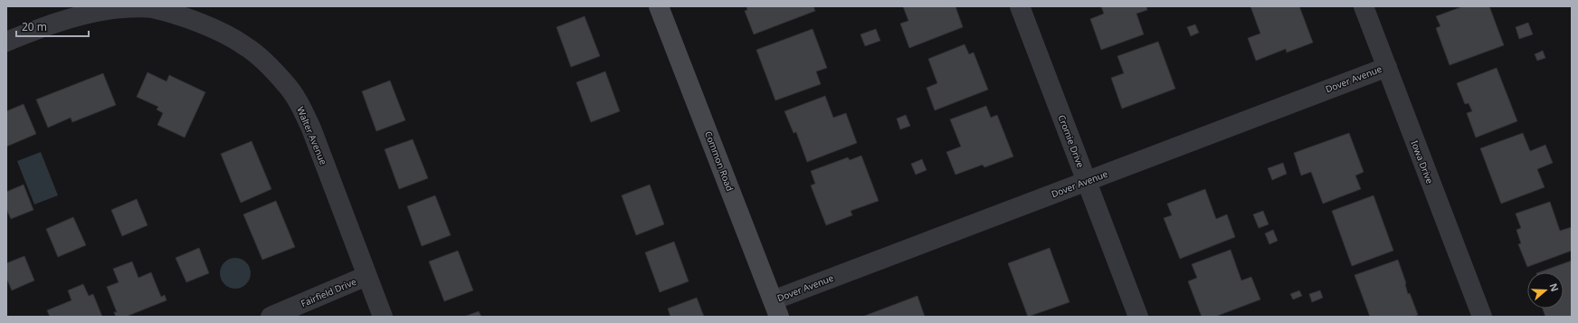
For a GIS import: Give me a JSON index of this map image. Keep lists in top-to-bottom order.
{
  "streets": {
    "street": [
      "Dover Avenue",
      "Walter Avenue",
      "Cromie Drive",
      "Common Road",
      "Iowa Drive",
      "Fairfield Drive"
    ]
  },
  "crossings": [
    ["Dover Avenue", "Cromie Drive"],
    ["Dover Avenue", "Common Road"],
    ["Dover Avenue", "Iowa Drive"],
    ["Walter Avenue", "Fairfield Drive"]
  ],
  "scale_bar": "20 m",
  "north": "right"
}
